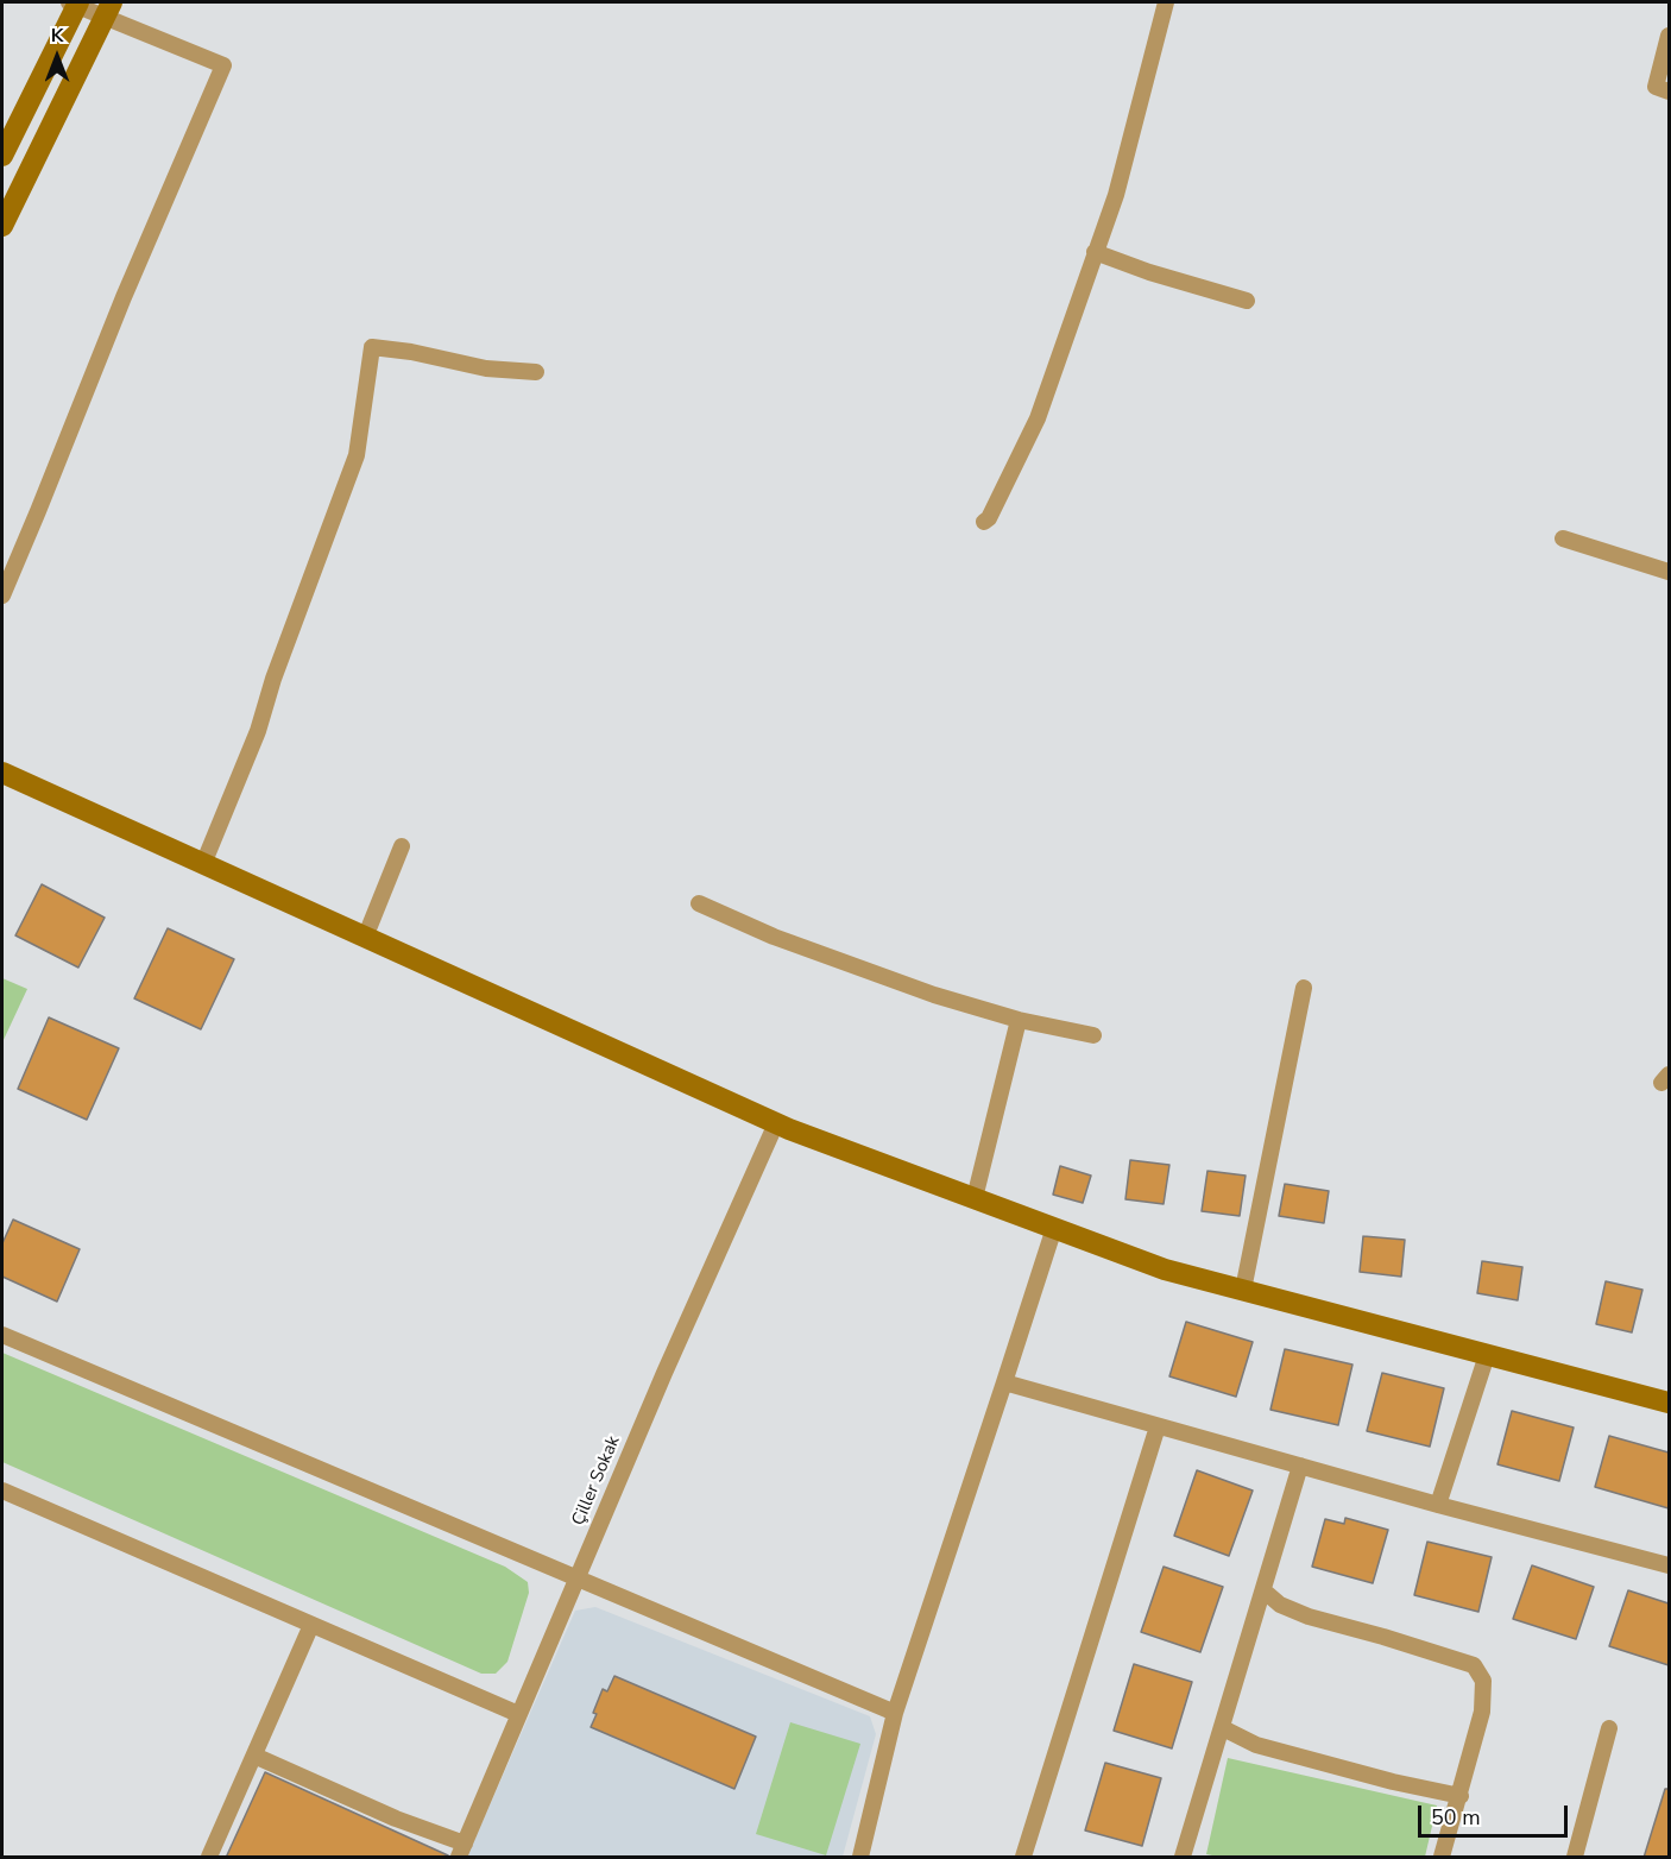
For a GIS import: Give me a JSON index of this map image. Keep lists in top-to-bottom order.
{
  "streets": {
    "street": ["Çiller Sokak"]
  },
  "scale_bar": "50 m",
  "north": "top"
}
